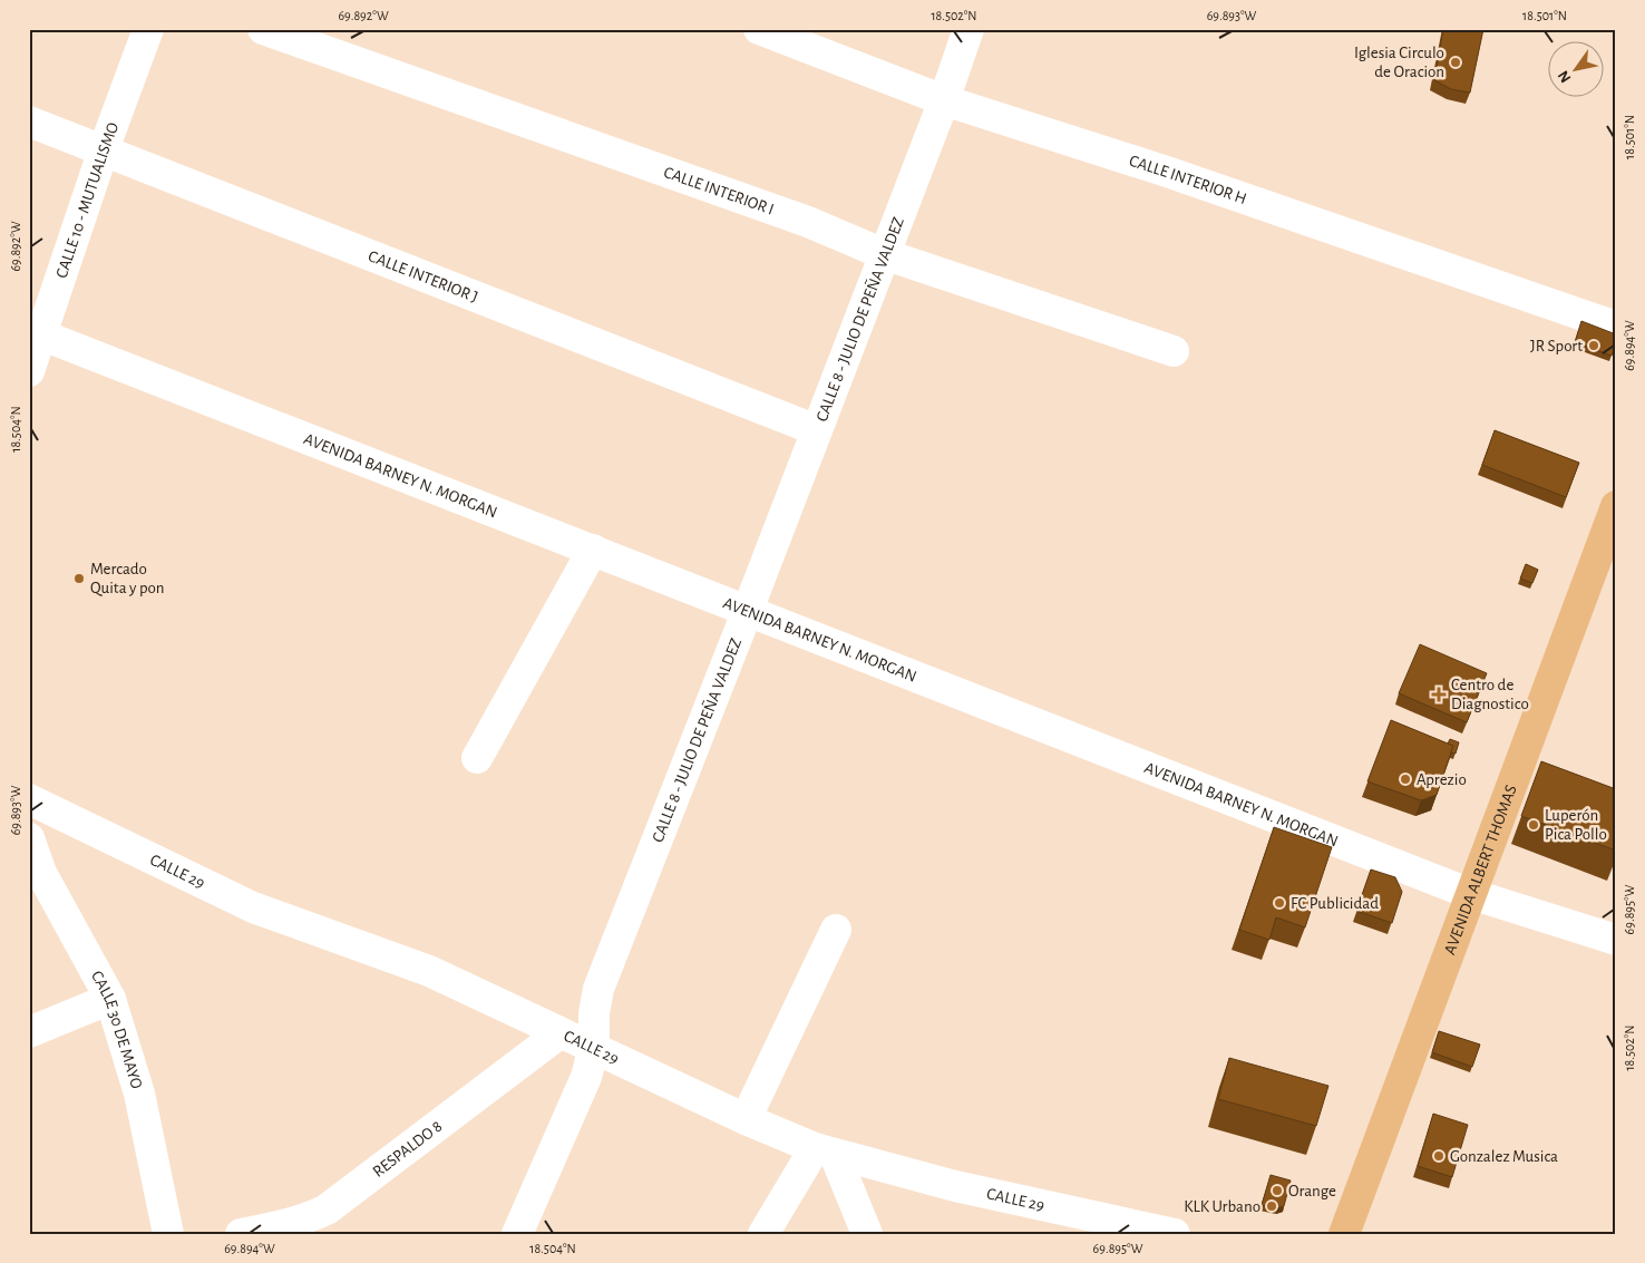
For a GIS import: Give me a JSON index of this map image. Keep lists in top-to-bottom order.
{
  "streets": {
    "main road": ["AVENIDA ALBERT THOMAS"],
    "street": [
      "CALLE INTERIOR H",
      "CALLE INTERIOR I",
      "CALLE 10 - MUTUALISMO",
      "CALLE INTERIOR J",
      "CALLE 8 - JULIO DE PEÑA VALDEZ",
      "AVENIDA BARNEY N. MORGAN",
      "CALLE 29",
      "CALLE 30 DE MAYO",
      "RESPALDO 8"
    ]
  },
  "crossings": [
    ["CALLE INTERIOR H", "CALLE 8 - JULIO DE PEÑA VALDEZ"],
    ["CALLE INTERIOR I", "CALLE 8 - JULIO DE PEÑA VALDEZ"],
    ["CALLE 10 - MUTUALISMO", "CALLE INTERIOR J"],
    ["CALLE 10 - MUTUALISMO", "AVENIDA BARNEY N. MORGAN"],
    ["CALLE INTERIOR J", "CALLE 8 - JULIO DE PEÑA VALDEZ"],
    ["CALLE 8 - JULIO DE PEÑA VALDEZ", "AVENIDA BARNEY N. MORGAN"],
    ["CALLE 8 - JULIO DE PEÑA VALDEZ", "CALLE 29"],
    ["AVENIDA BARNEY N. MORGAN", "AVENIDA ALBERT THOMAS"],
    ["CALLE 29", "RESPALDO 8"]
  ],
  "places": {
    "other": [
      "Iglesia Circulo de Oracion",
      "JR Sport",
      "Mercado Quita y pon",
      "Aprezio",
      "Luperón Pica Pollo",
      "FC Publicidad",
      "Gonzalez Musica",
      "Orange",
      "KLK Urbano"
    ],
    "health": ["Centro de Diagnostico"]
  },
  "north": "bottom left",
  "coordinates": [
    "69.892°W",
    "18.502°N",
    "69.893°W",
    "18.501°N",
    "69.894°W",
    "18.504°N",
    "69.895°W"
  ]
}
